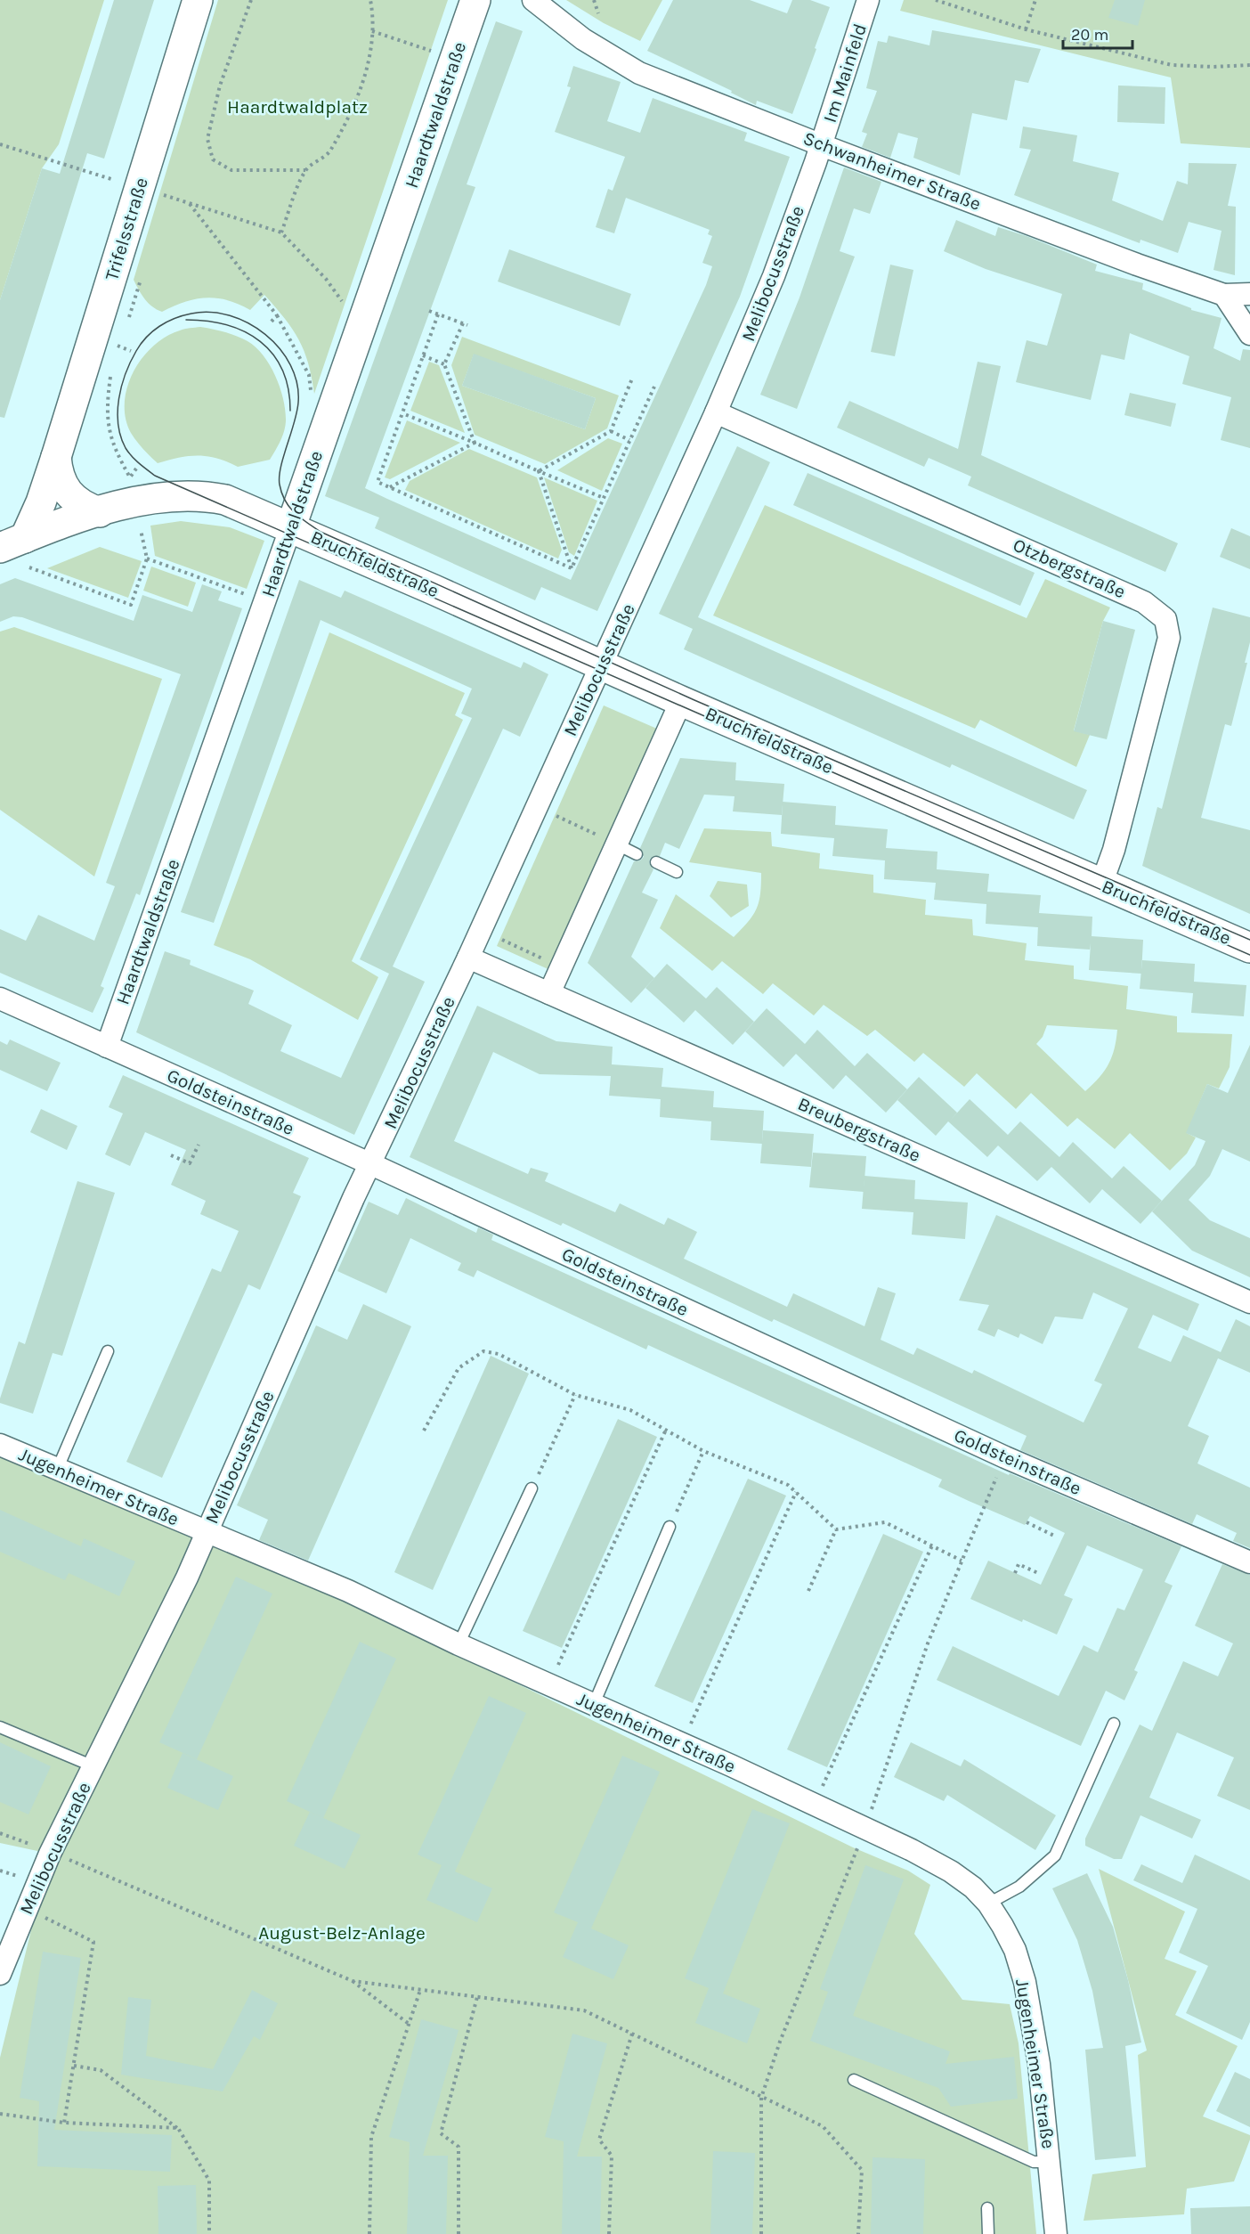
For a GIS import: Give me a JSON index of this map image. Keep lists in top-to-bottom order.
{
  "streets": {
    "street": [
      "Im Mainfeld",
      "Haardtwaldstraße",
      "Schwanheimer Straße",
      "Trifelsstraße",
      "Melibocusstraße",
      "Bruchfeldstraße",
      "Otzbergstraße",
      "Goldsteinstraße",
      "Breubergstraße",
      "Jugenheimer Straße"
    ]
  },
  "crossings": [
    ["Im Mainfeld", "Schwanheimer Straße"],
    ["Im Mainfeld", "Melibocusstraße"],
    ["Haardtwaldstraße", "Bruchfeldstraße"],
    ["Haardtwaldstraße", "Goldsteinstraße"],
    ["Schwanheimer Straße", "Melibocusstraße"],
    ["Melibocusstraße", "Bruchfeldstraße"],
    ["Melibocusstraße", "Otzbergstraße"],
    ["Melibocusstraße", "Goldsteinstraße"],
    ["Melibocusstraße", "Breubergstraße"],
    ["Melibocusstraße", "Jugenheimer Straße"],
    ["Bruchfeldstraße", "Otzbergstraße"]
  ],
  "parks": ["Haardtwaldplatz", "August-Belz-Anlage"],
  "scale_bar": "20 m"
}
